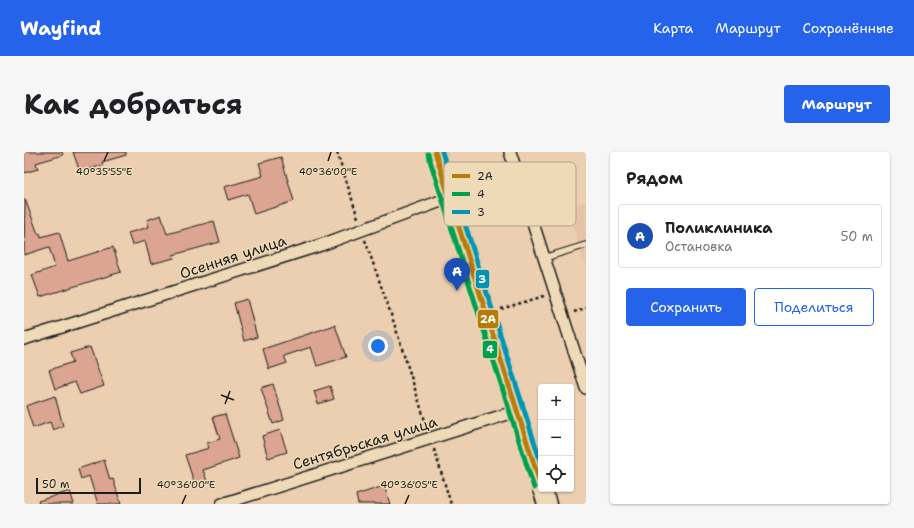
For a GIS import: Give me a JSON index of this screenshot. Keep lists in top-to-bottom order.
{
  "streets": {
    "street": ["Осенняя улица", "Сентябрьская улица"]
  },
  "lines": ["transit line 2А", "transit line 3", "transit line 4"],
  "legend": ["2А", "4", "3"],
  "scale_bar": "50 m",
  "page": {
    "header": "Wayfind",
    "nav": ["Карта", "Маршрут", "Сохранённые"],
    "title": "Как добраться",
    "buttons": [
      "Маршрут",
      ["Сохранить", "Поделиться"]
    ],
    "heading": "Рядом",
    "list": [
      {
        "mark": "A",
        "name": "Поликлиника",
        "note": "Остановка",
        "value": "50 m"
      }
    ],
    "pins": "A",
    "map_buttons": ["+", "−"],
    "scale": "50 m"
  },
  "coordinates": ["40°35'55\"E", "40°36'00\"E", "40°36'05\"E"]
}
